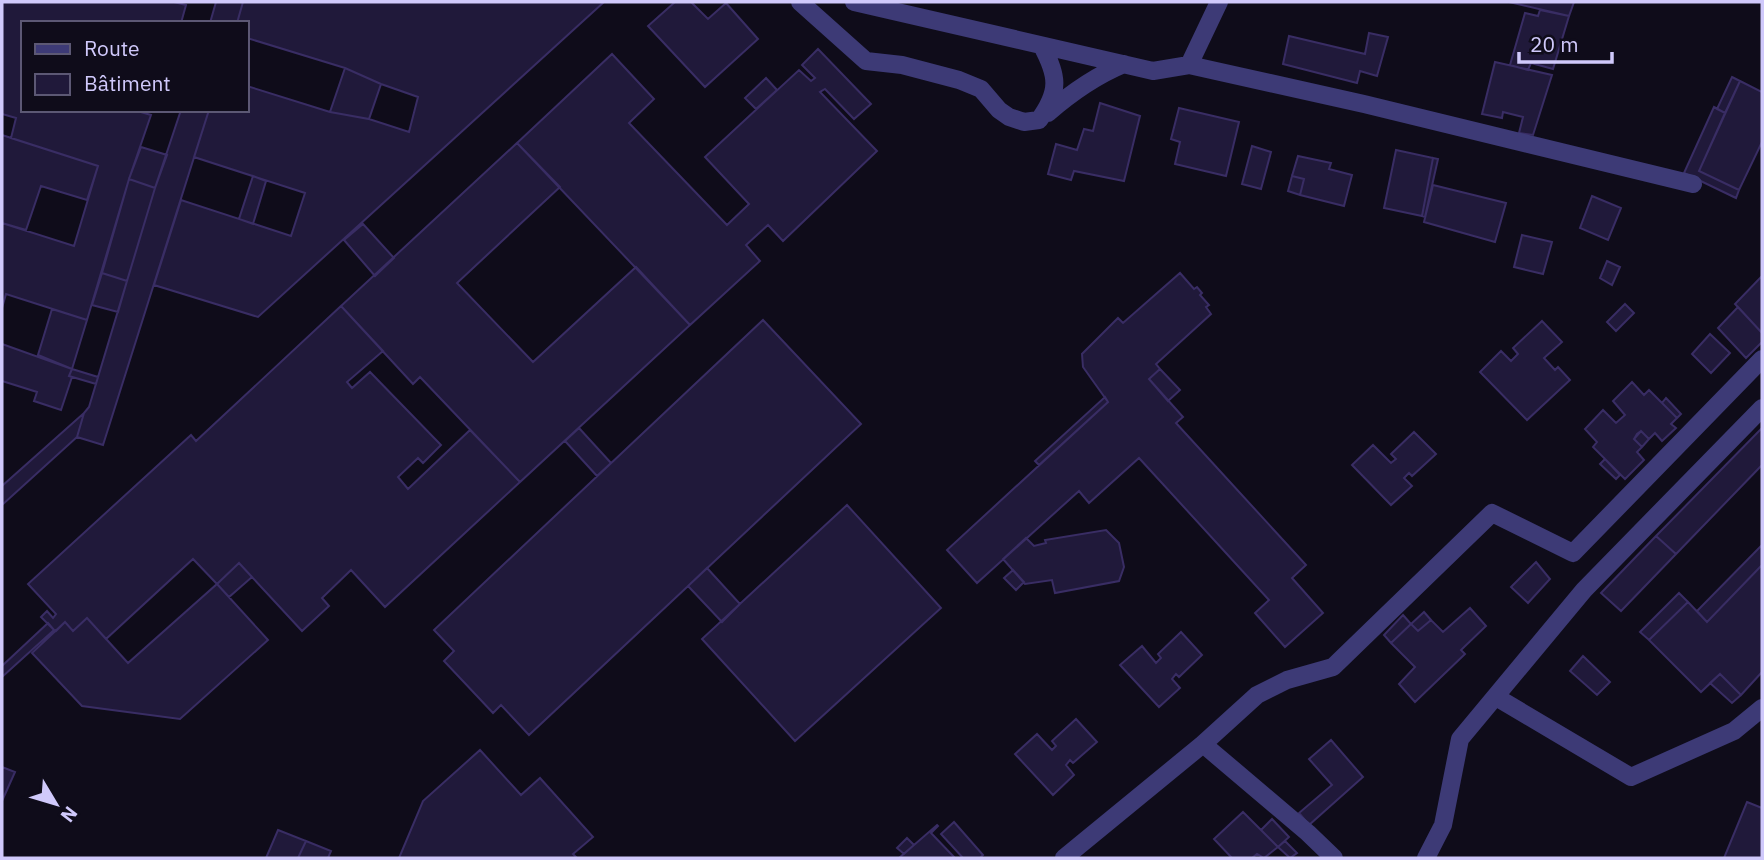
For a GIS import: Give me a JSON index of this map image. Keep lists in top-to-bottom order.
{
  "legend": ["Route", "Bâtiment"],
  "scale_bar": "20 m",
  "north": "bottom right"
}
